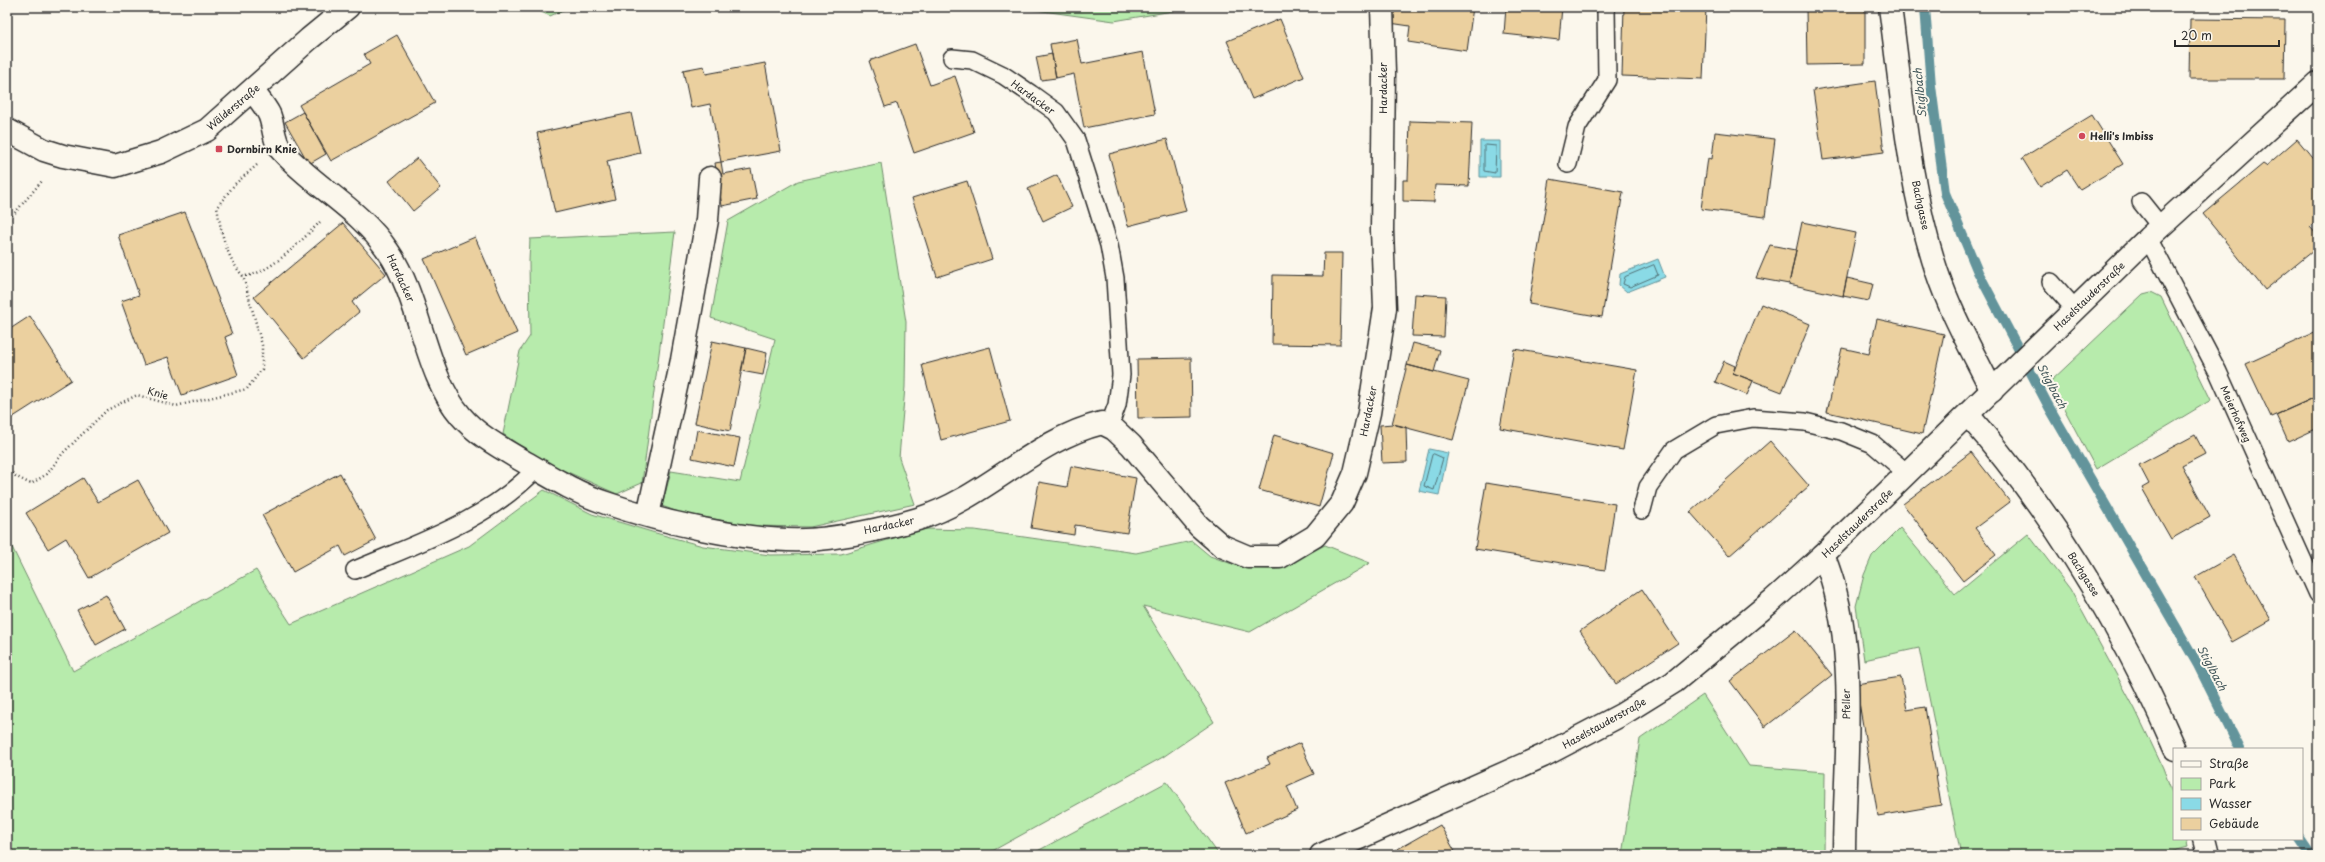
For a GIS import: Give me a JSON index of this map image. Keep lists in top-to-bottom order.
{
  "streets": {
    "street": [
      "Hardacker",
      "Wälderstraße",
      "Bachgasse",
      "Haselstauderstraße",
      "Pfeller"
    ],
    "lane": ["Meierhofweg"],
    "path": ["Knie"]
  },
  "crossings": [
    ["Hardacker", "Knie"],
    ["Bachgasse", "Haselstauderstraße"],
    ["Haselstauderstraße", "Meierhofweg"],
    ["Haselstauderstraße", "Pfeller"]
  ],
  "water": ["Stiglbach"],
  "places": {
    "other": ["Helli's Imbiss"],
    "transit": ["Dornbirn Knie"]
  },
  "legend": [
    "Straße",
    "Park",
    "Wasser",
    "Gebäude"
  ],
  "scale_bar": "20 m"
}
